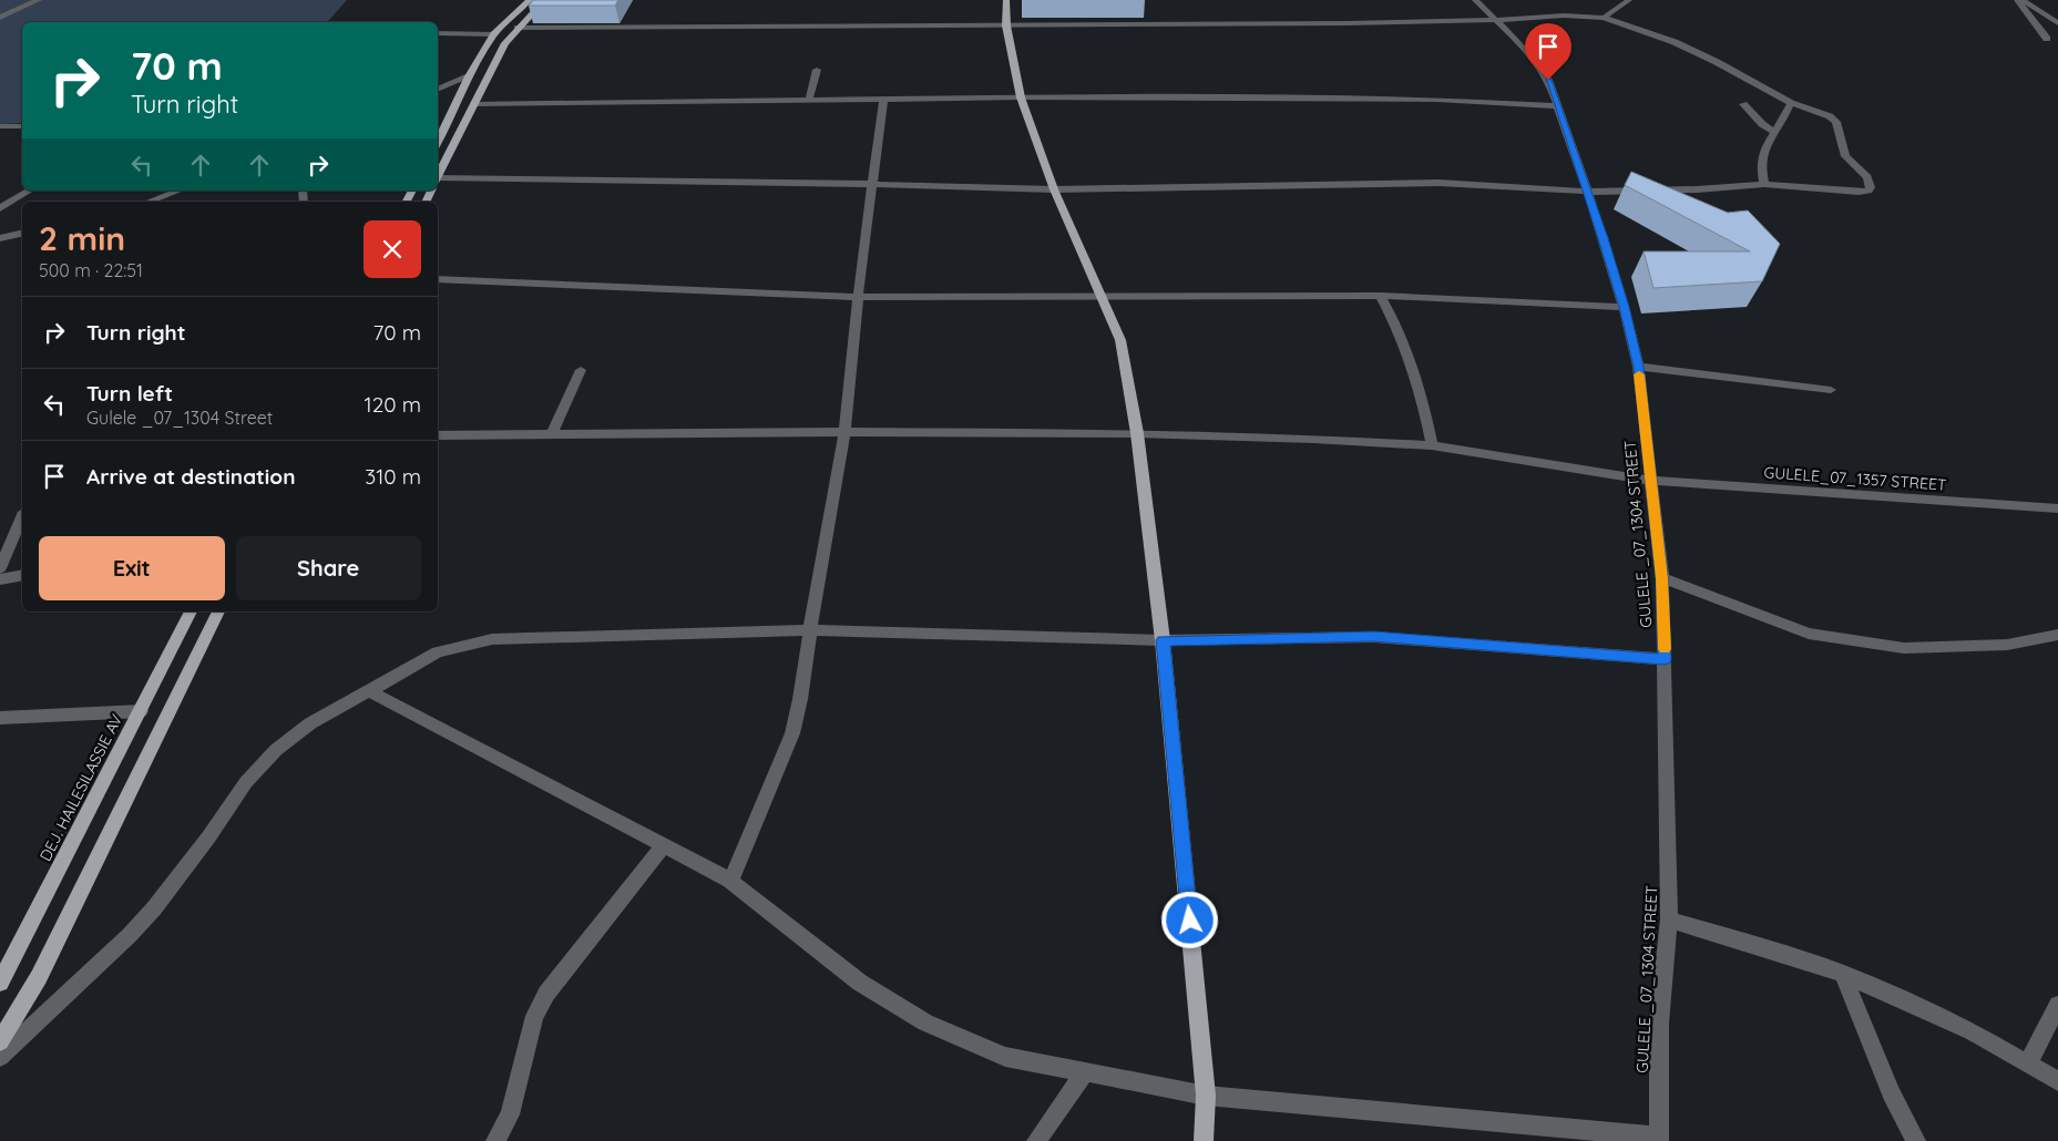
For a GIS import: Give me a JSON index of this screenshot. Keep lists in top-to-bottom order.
{
  "streets": {
    "main road": ["DEJ. HAILESILASSIE AV"],
    "street": ["GULELE_07_1357 STREET", "GULELE _07_1304 STREET"]
  },
  "crossings": [
    ["GULELE_07_1357 STREET", "GULELE _07_1304 STREET"]
  ],
  "page": {
    "turn": ["70 m", "Turn right"],
    "heading": ["2 min", "500 m · 22:51"],
    "list": [
      {
        "name": "Turn right",
        "value": "70 m"
      },
      {
        "name": "Turn left",
        "note": "Gulele _07_1304 Street",
        "value": "120 m"
      },
      {
        "name": "Arrive at destination",
        "value": "310 m"
      }
    ],
    "buttons": ["Exit", "Share"]
  }
}
